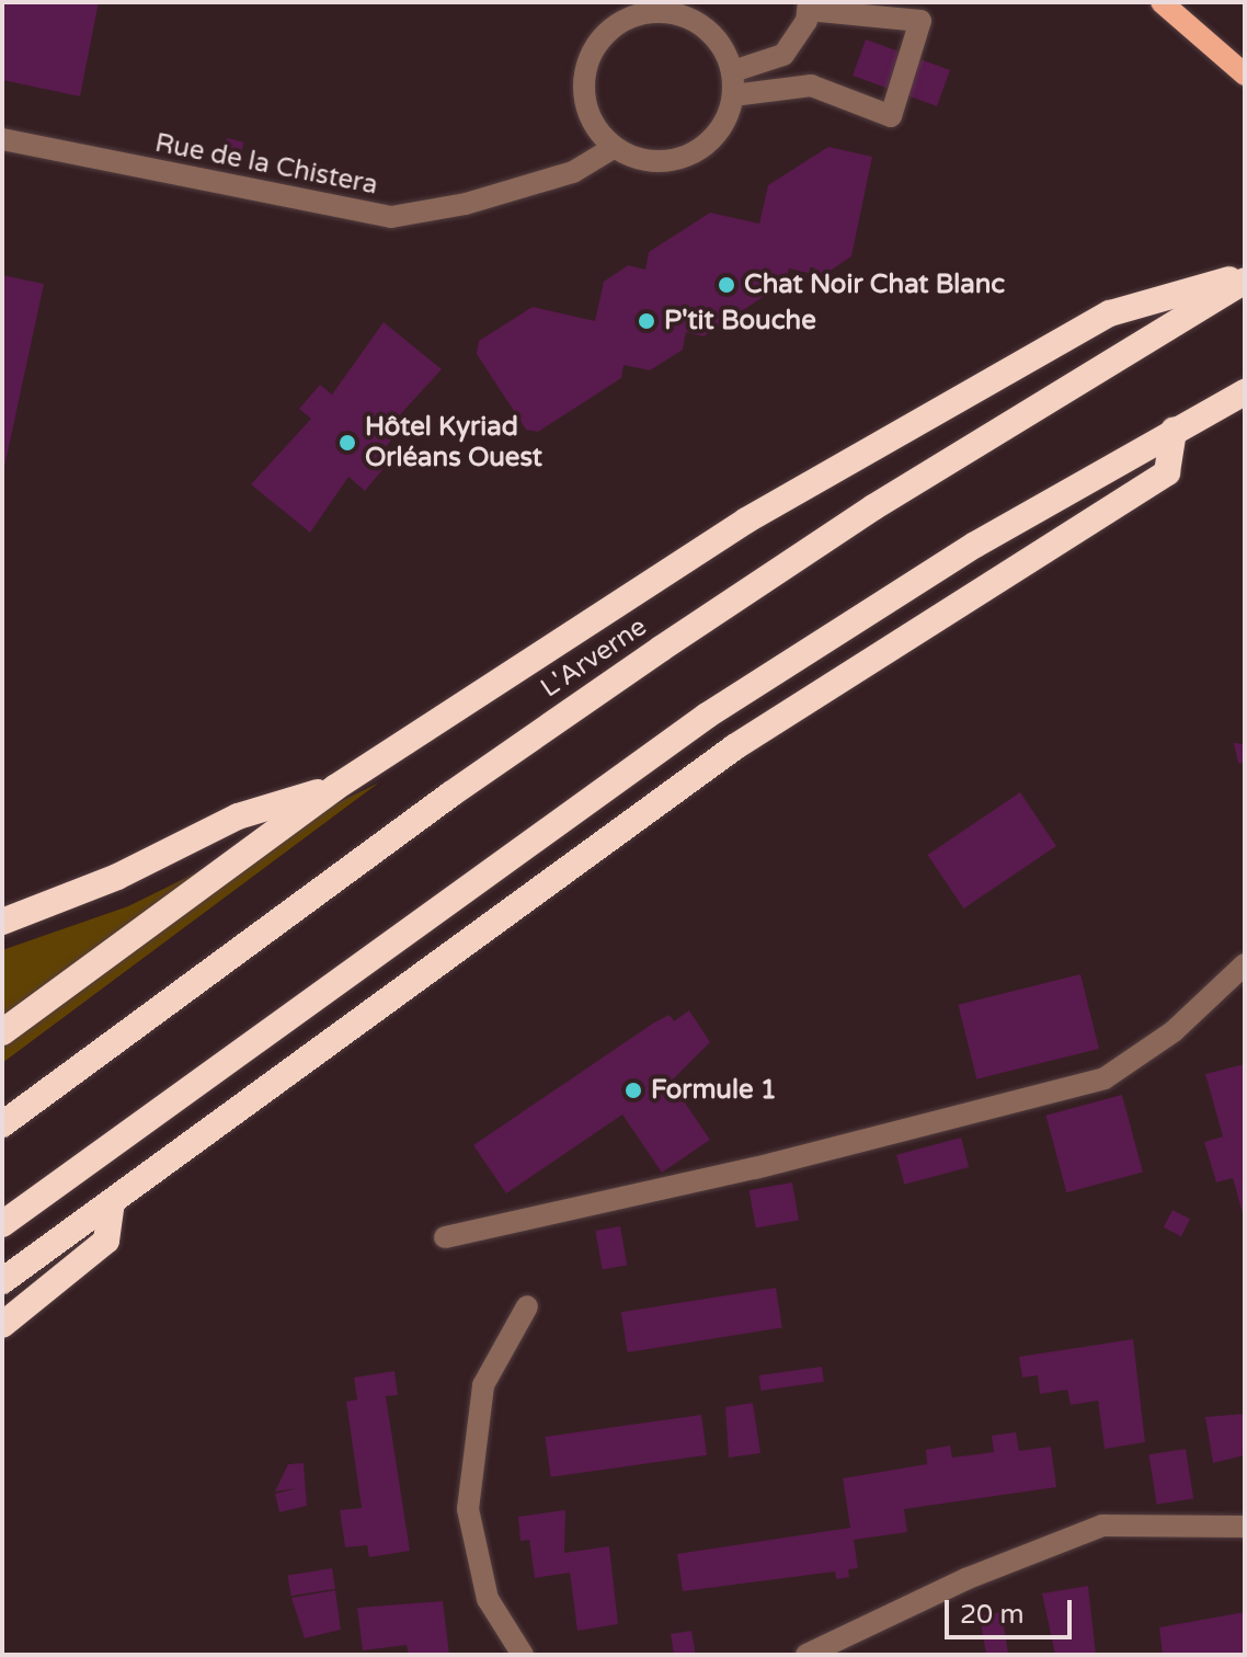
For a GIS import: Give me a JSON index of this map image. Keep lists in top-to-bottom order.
{
  "streets": {
    "highway": ["L'Arverne"],
    "street": ["Rue de la Chistera"]
  },
  "places": [
    "Chat Noir Chat Blanc",
    "P'tit Bouche",
    "Hôtel Kyriad Orléans Ouest",
    "Formule 1"
  ],
  "scale_bar": "20 m"
}
